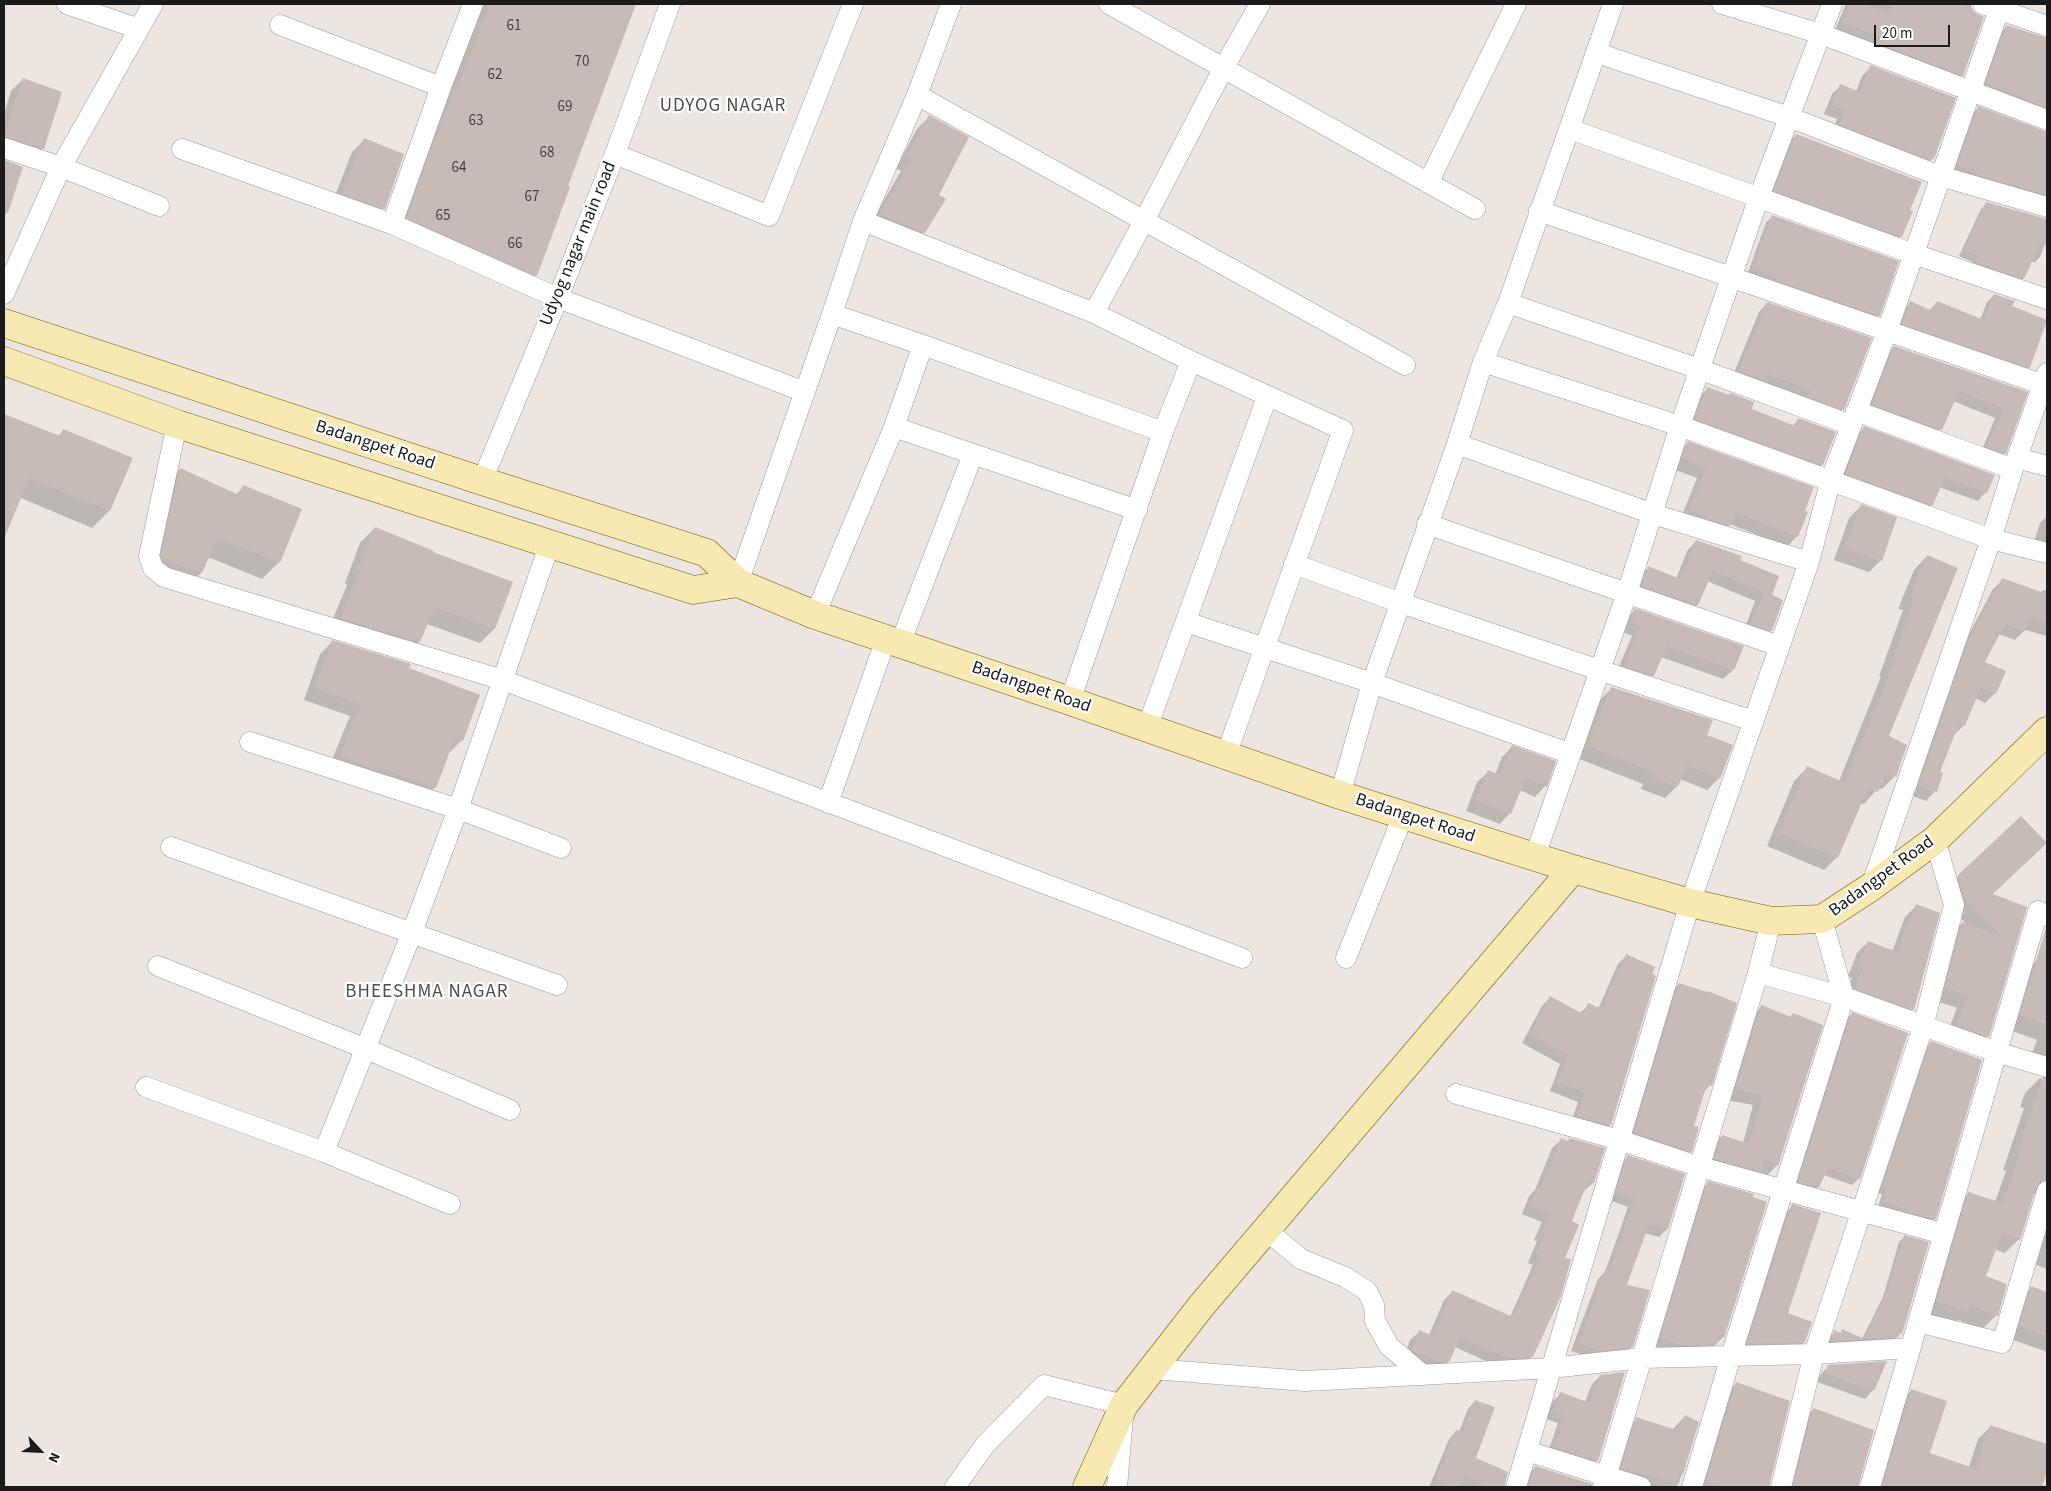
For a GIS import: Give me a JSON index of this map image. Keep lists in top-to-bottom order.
{
  "streets": {
    "main road": ["Badangpet Road"],
    "street": ["Udyog nagar main road"]
  },
  "crossings": [
    ["Udyog nagar main road", "Badangpet Road"]
  ],
  "districts": ["UDYOG NAGAR", "BHEESHMA NAGAR"],
  "house_numbers": [
    "61",
    "70",
    "62",
    "69",
    "63",
    "68",
    "64",
    "67",
    "65",
    "66"
  ],
  "scale_bar": "20 m",
  "north": "bottom right"
}
